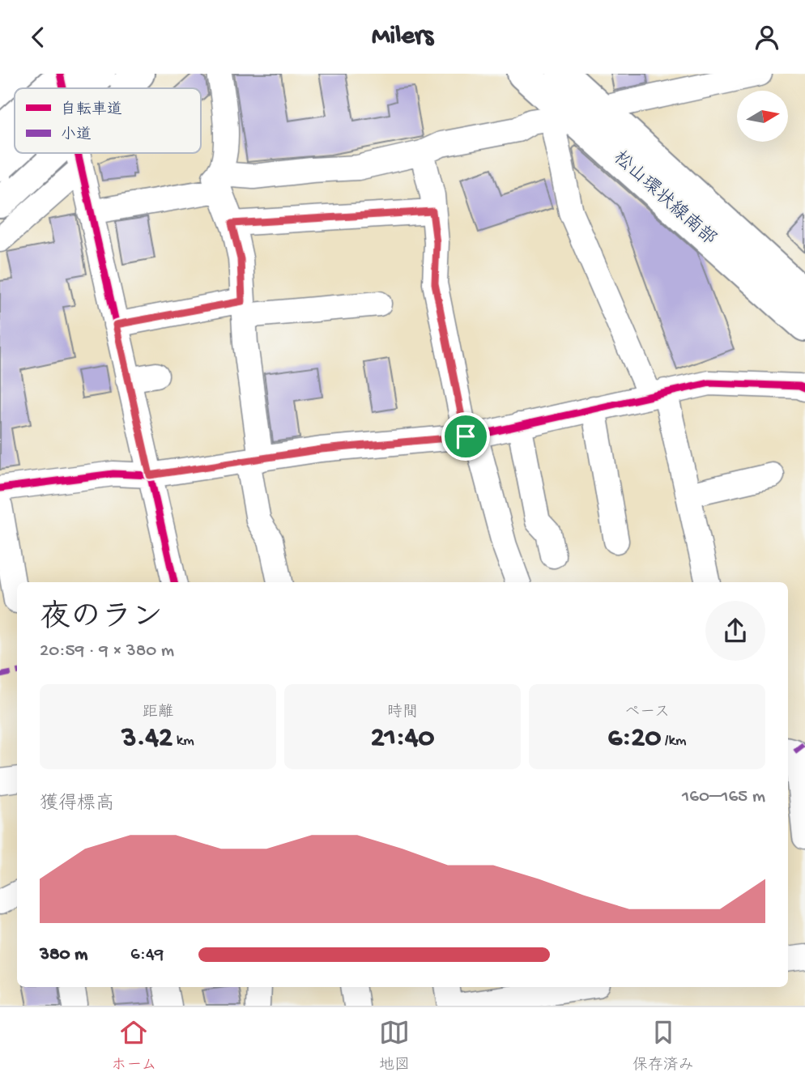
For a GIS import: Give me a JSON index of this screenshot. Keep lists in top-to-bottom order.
{
  "streets": {
    "main road": ["松山環状線南部"]
  },
  "legend": ["自転車道", "小道"],
  "north": "right",
  "page": {
    "header": "Milers",
    "heading": ["夜のラン", "20:59 · 9 × 380 m"],
    "stats": [
      ["距離", "3.42 km"],
      ["時間", "21:40"],
      ["ペース", "6:20 /km"]
    ],
    "chart": ["獲得標高", "160–165 m"],
    "list": [
      {
        "name": "380 m",
        "note": "6:49"
      }
    ],
    "tabs": ["ホーム", "地図", "保存済み"]
  }
}
